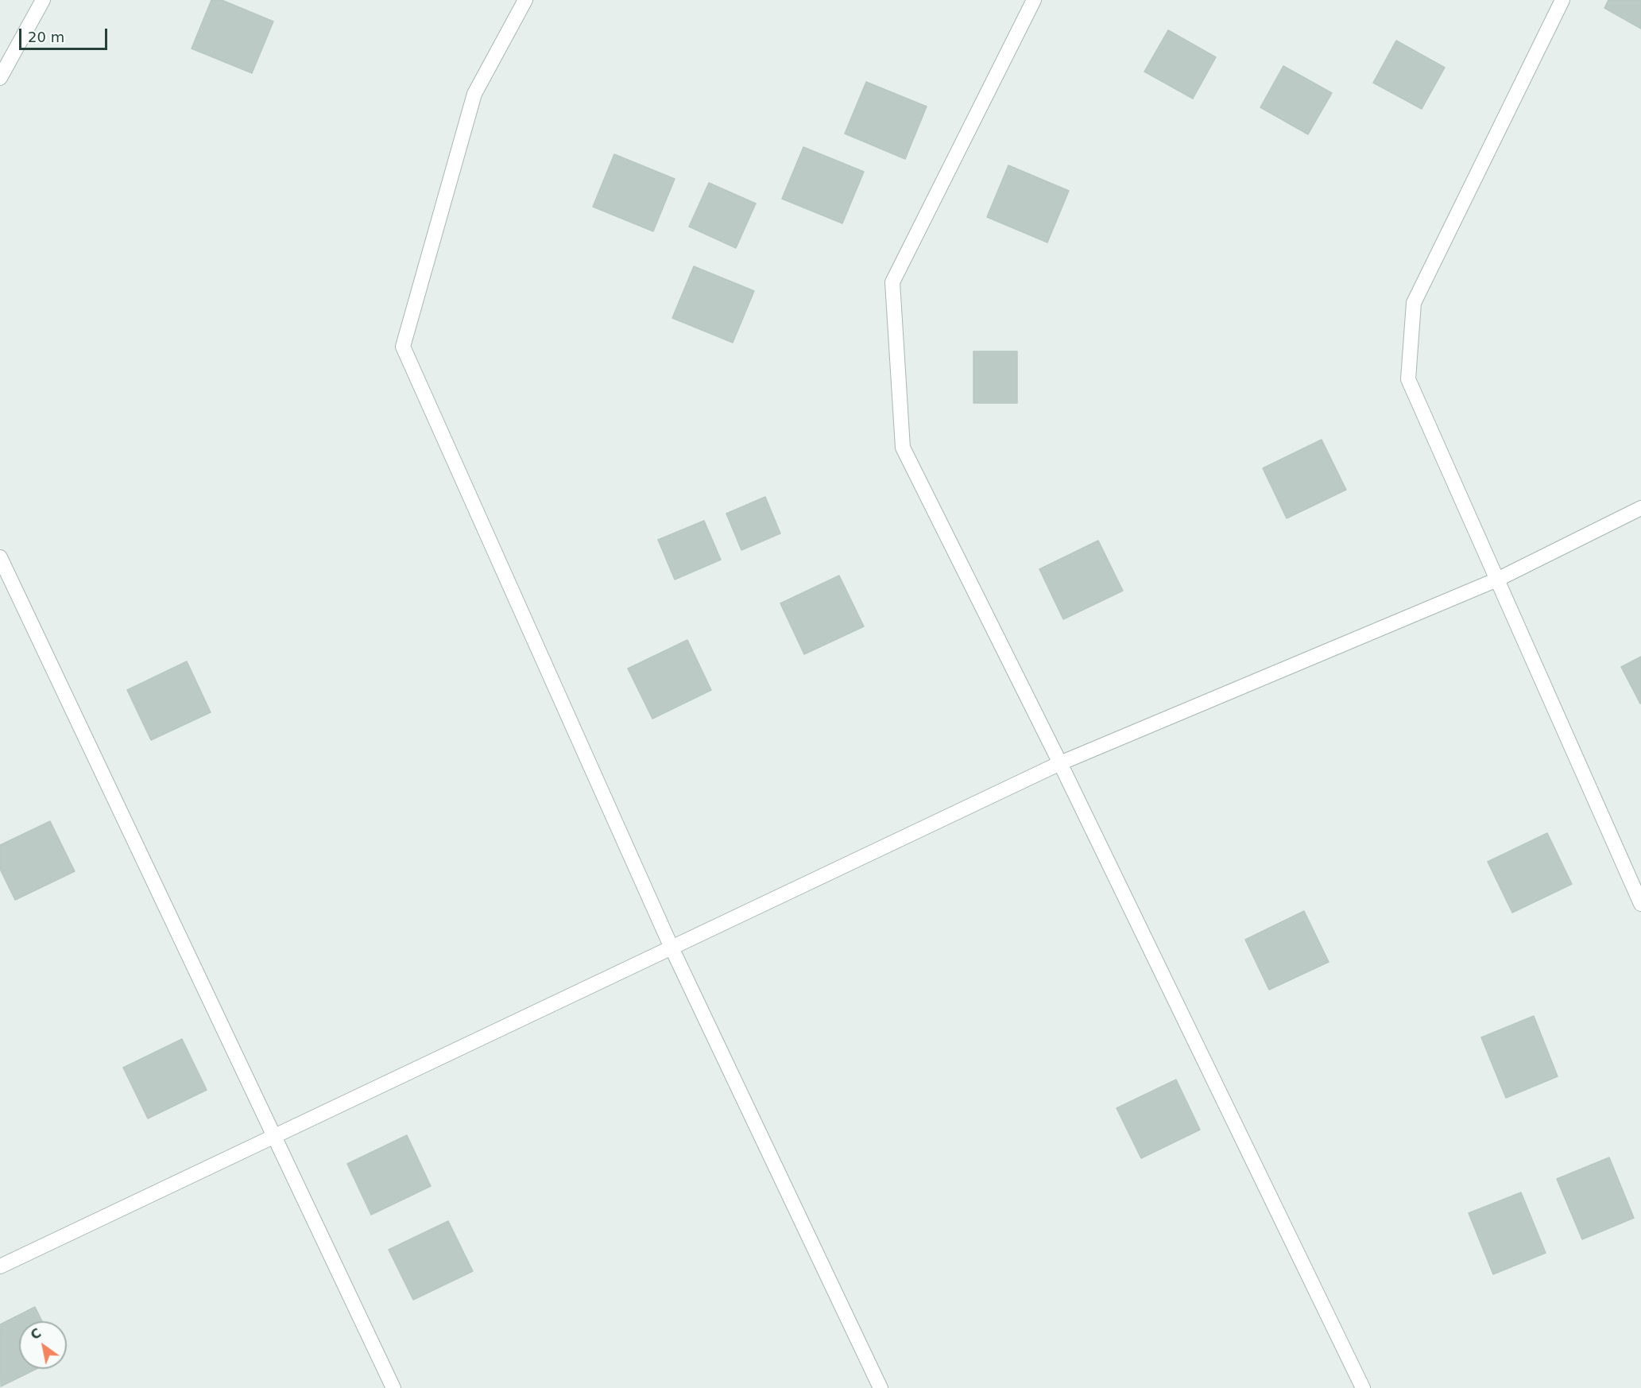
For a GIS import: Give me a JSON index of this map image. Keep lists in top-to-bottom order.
{
  "scale_bar": "20 m",
  "north": "top left"
}
